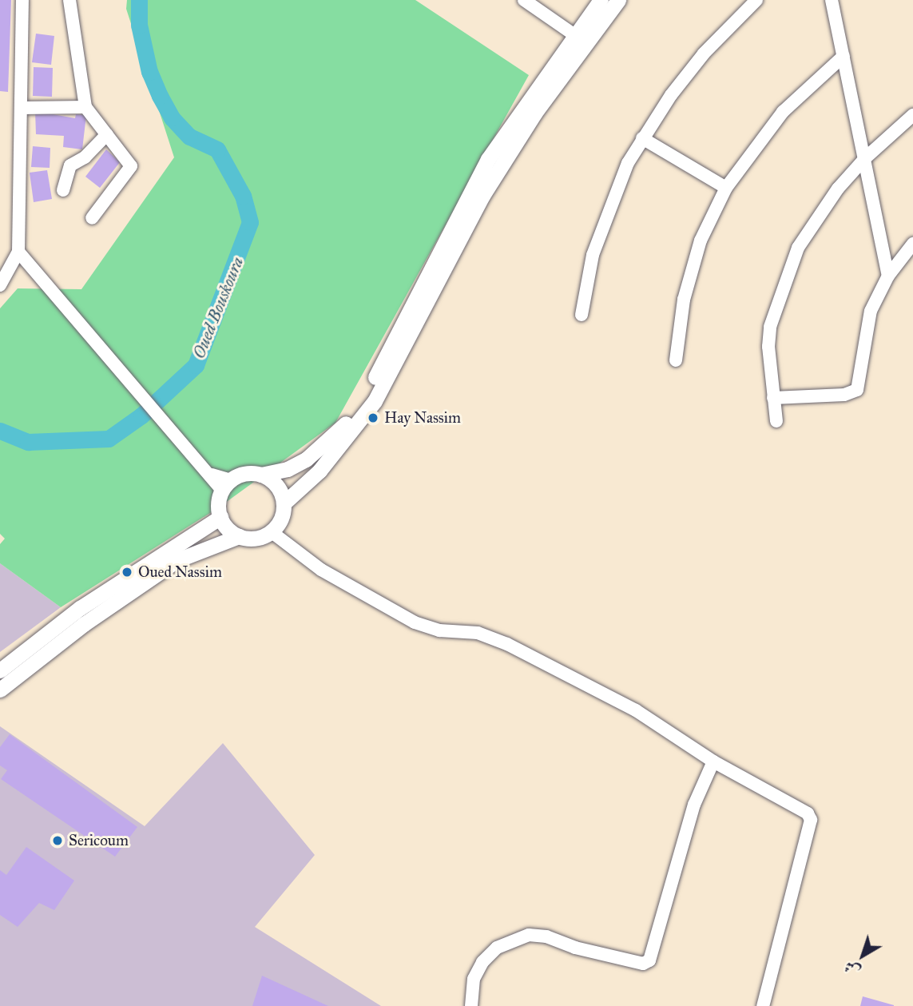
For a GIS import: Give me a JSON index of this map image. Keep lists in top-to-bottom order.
{
  "water": ["Oued Bouskoura"],
  "places": ["Hay Nassim", "Oued Nassim", "Sericoum"],
  "north": "bottom left"
}
